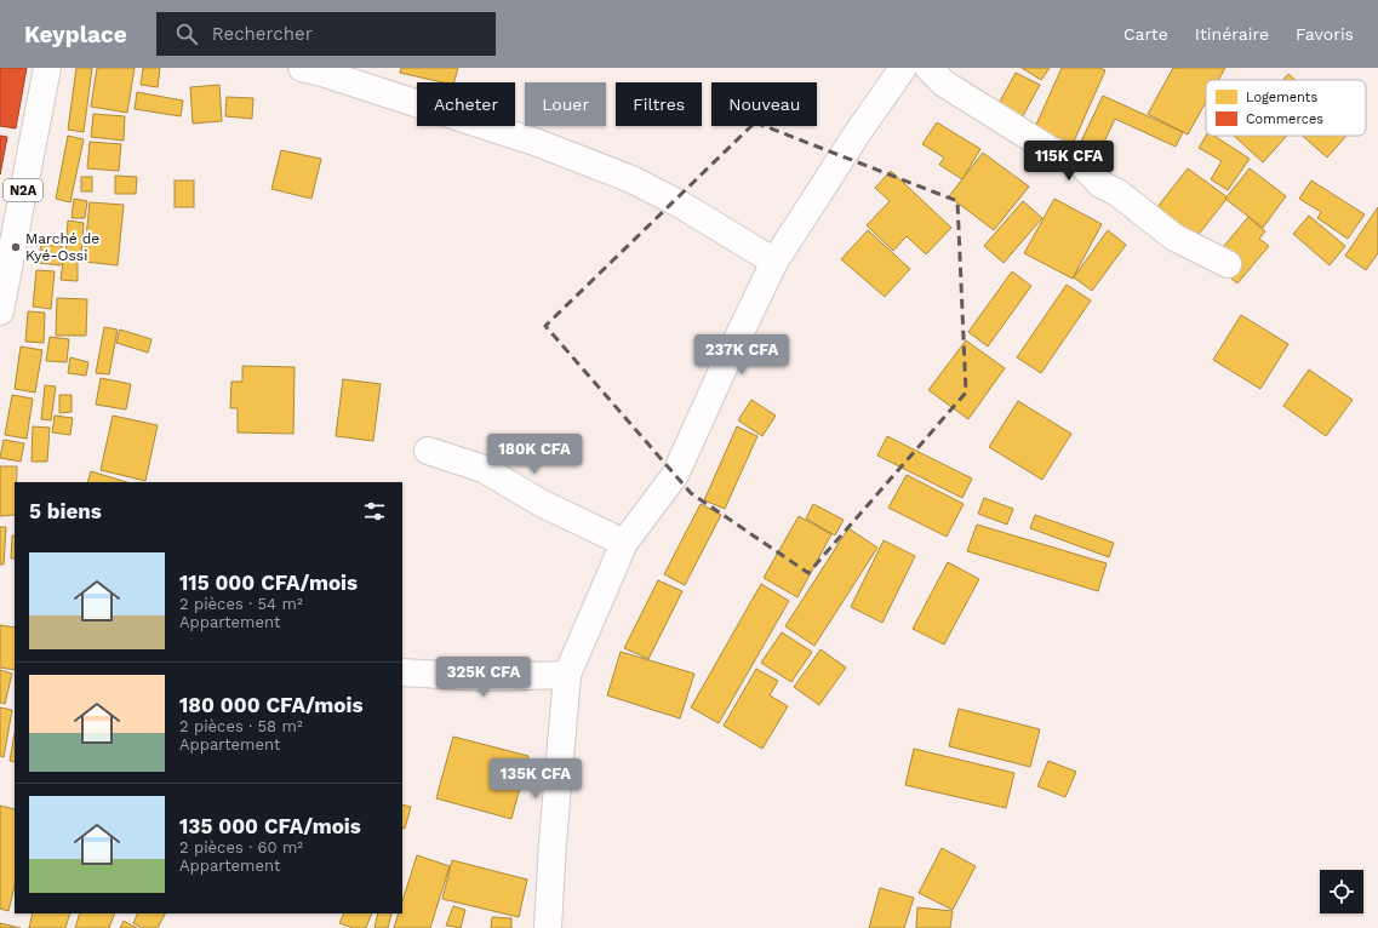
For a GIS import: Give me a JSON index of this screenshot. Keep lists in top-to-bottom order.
{
  "streets": {
    "main road": ["N2A"]
  },
  "places": ["Marché de Kyé-Ossi"],
  "legend": ["Logements", "Commerces"],
  "page": {
    "header": "Keyplace",
    "search": "Rechercher",
    "nav": ["Carte", "Itinéraire", "Favoris"],
    "chip": [
      "Acheter",
      "Louer",
      "Filtres",
      "Nouveau"
    ],
    "price": [
      "115K CFA",
      "237K CFA",
      "180K CFA",
      "325K CFA",
      "135K CFA"
    ],
    "heading": "5 biens",
    "list": [
      {
        "name": "115 000 CFA/mois",
        "note": "2 pièces · 54 m² · Appartement"
      },
      {
        "name": "180 000 CFA/mois",
        "note": "2 pièces · 58 m² · Appartement"
      },
      {
        "name": "135 000 CFA/mois",
        "note": "2 pièces · 60 m² · Appartement"
      }
    ]
  }
}
